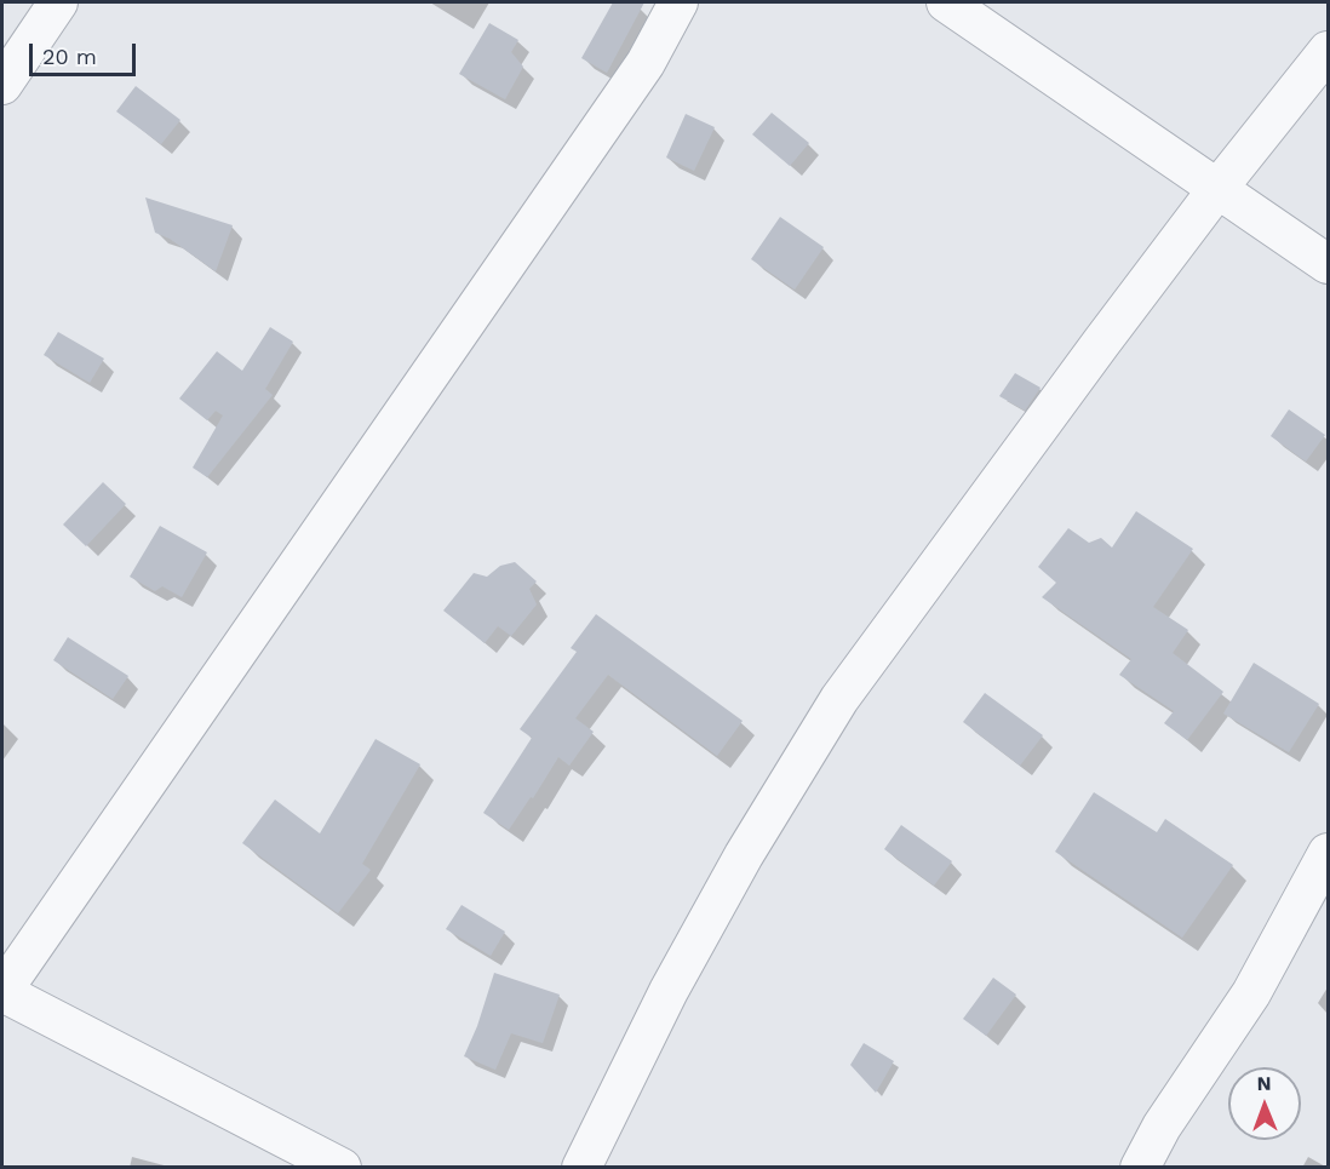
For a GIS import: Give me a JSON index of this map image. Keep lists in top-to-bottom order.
{
  "scale_bar": "20 m",
  "north": "top"
}
